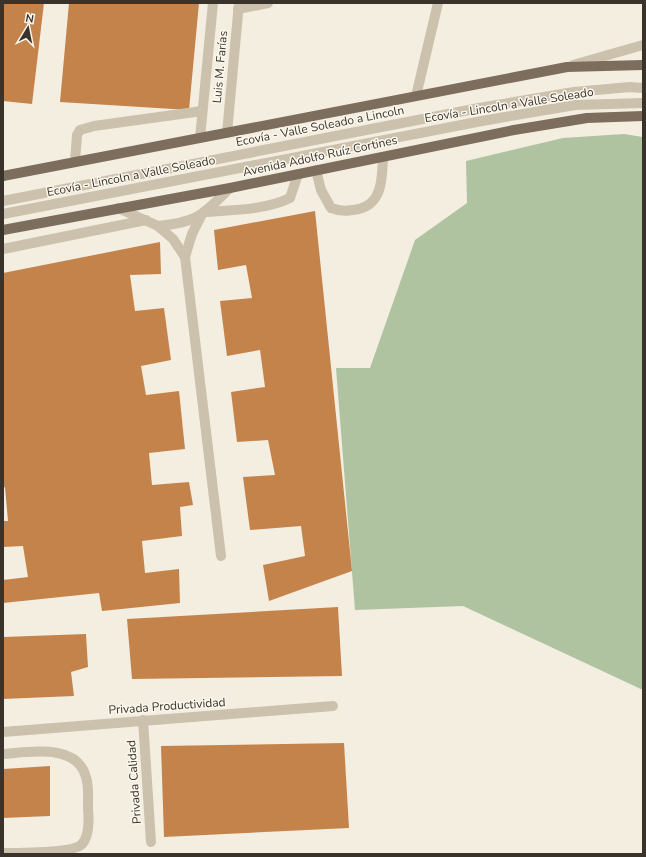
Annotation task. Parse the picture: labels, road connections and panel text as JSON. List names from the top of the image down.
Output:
{
  "streets": {
    "main road": ["Avenida Adolfo Ruíz Cortines"],
    "street": [
      "Luis M. Farías",
      "Ecovía - Lincoln a Valle Soleado",
      "Ecovía - Valle Soleado a Lincoln",
      "Privada Productividad",
      "Privada Calidad"
    ]
  },
  "crossings": [
    ["Privada Productividad", "Privada Calidad"]
  ],
  "north": "top"
}
